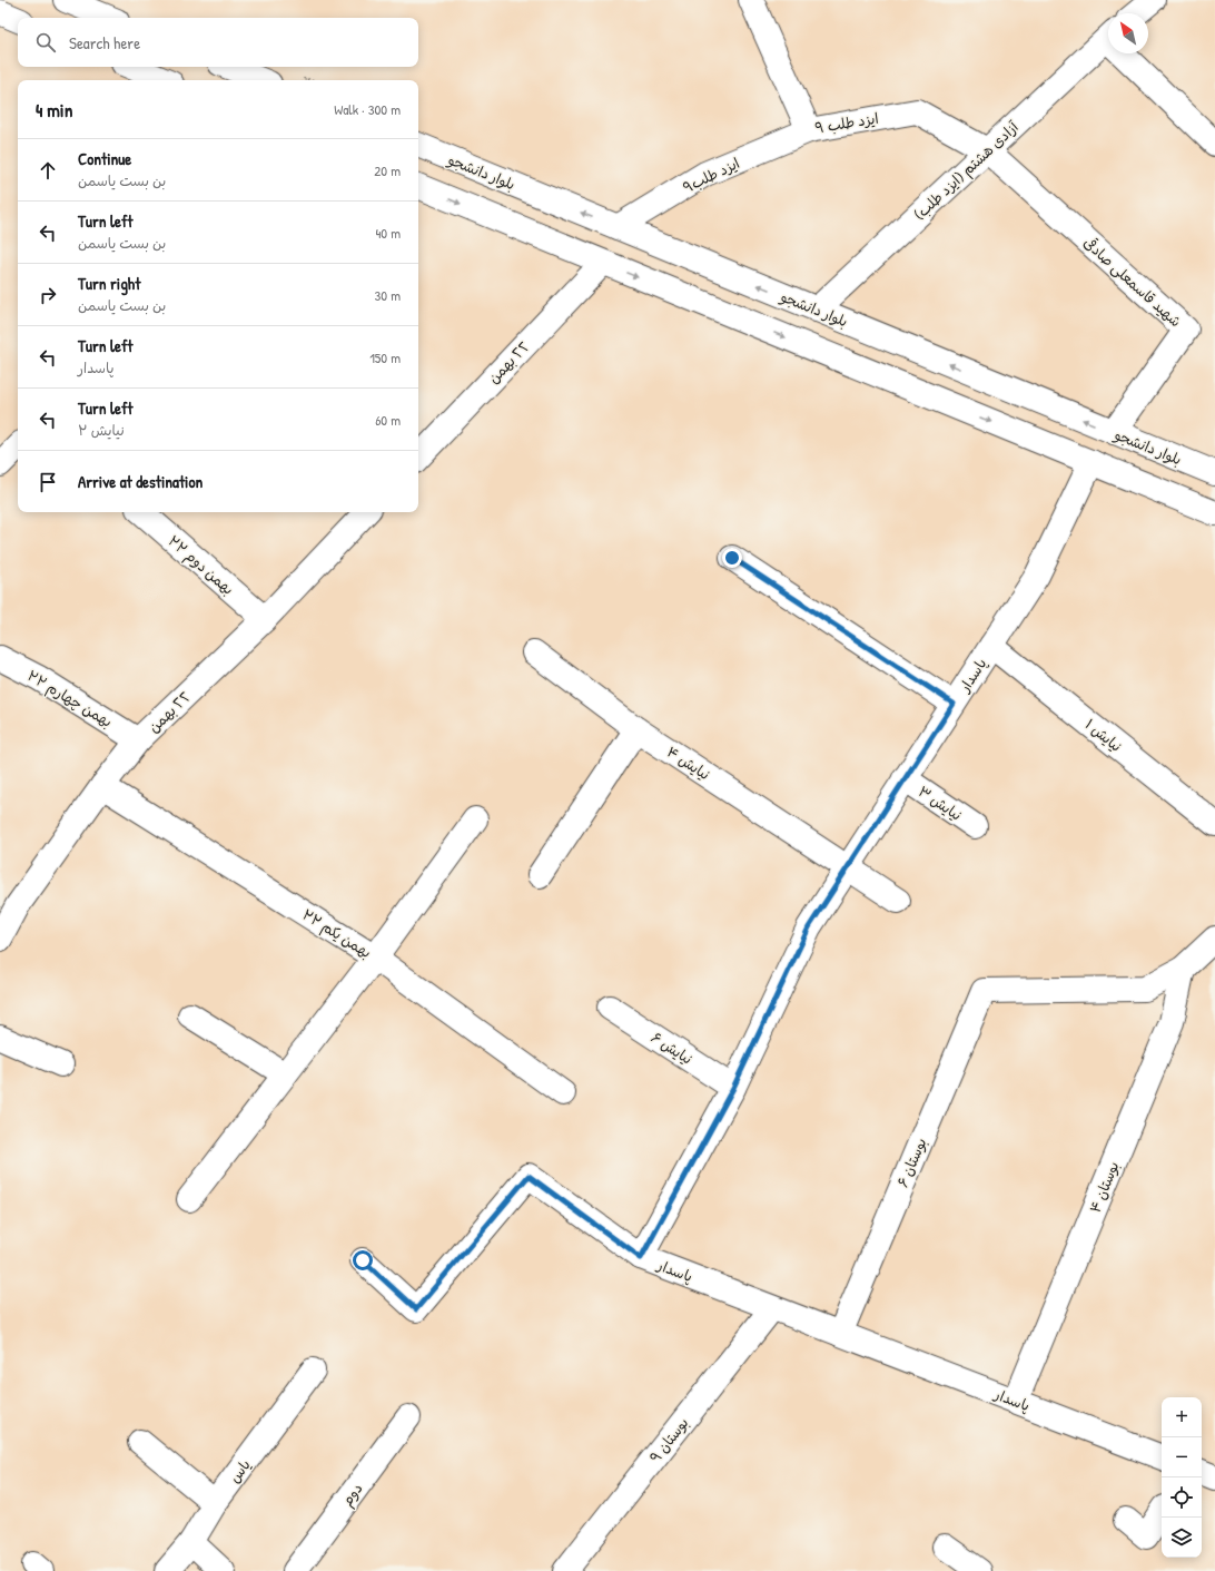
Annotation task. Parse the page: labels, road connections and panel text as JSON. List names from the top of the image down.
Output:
{
  "streets": {
    "street": [
      "ایزد طلب ۹",
      "آزادی هشتم (ایزد طلب)",
      "بلوار دانشجو",
      "ایزد طلب۹",
      "شهید قاسمعلی صادقی",
      "٢٢ بهمن",
      "۲۲ بهمن دوم",
      "پاسدار",
      "۲۲ بهمن چهارم",
      "نیایش ۱",
      "نیایش ۴",
      "نیایش ۳",
      "۲۲ بهمن یکم",
      "نیایش ۶",
      "بوستان ۶",
      "بوستان ۴",
      "بوستان ۹",
      "یاس",
      "دوم"
    ]
  },
  "crossings": [
    ["ایزد طلب ۹", "آزادی هشتم (ایزد طلب)"],
    ["ایزد طلب ۹", "ایزد طلب۹"],
    ["ایزد طلب ۹", "شهید قاسمعلی صادقی"],
    ["آزادی هشتم (ایزد طلب)", "بلوار دانشجو"],
    ["آزادی هشتم (ایزد طلب)", "شهید قاسمعلی صادقی"],
    ["بلوار دانشجو", "ایزد طلب۹"],
    ["بلوار دانشجو", "شهید قاسمعلی صادقی"],
    ["٢٢ بهمن", "۲۲ بهمن دوم"],
    ["٢٢ بهمن", "۲۲ بهمن چهارم"],
    ["٢٢ بهمن", "۲۲ بهمن یکم"],
    ["پاسدار", "نیایش ۱"],
    ["پاسدار", "نیایش ۴"],
    ["پاسدار", "نیایش ۳"],
    ["پاسدار", "نیایش ۶"],
    ["پاسدار", "بوستان ۶"],
    ["پاسدار", "بوستان ۴"],
    ["پاسدار", "بوستان ۹"],
    ["بوستان ۶", "بوستان ۴"]
  ],
  "north": "top left",
  "page": {
    "search": "Search here",
    "heading": ["4 min", "Walk · 300 m"],
    "list": [
      ["Continue", "بن بست یاسمن", "20 m"],
      ["Turn left", "بن بست یاسمن", "40 m"],
      ["Turn right", "بن بست یاسمن", "30 m"],
      ["Turn left", "پاسدار", "150 m"],
      ["Turn left", "نیایش ۲", "60 m"],
      "Arrive at destination"
    ],
    "map_buttons": ["+", "−"]
  }
}
